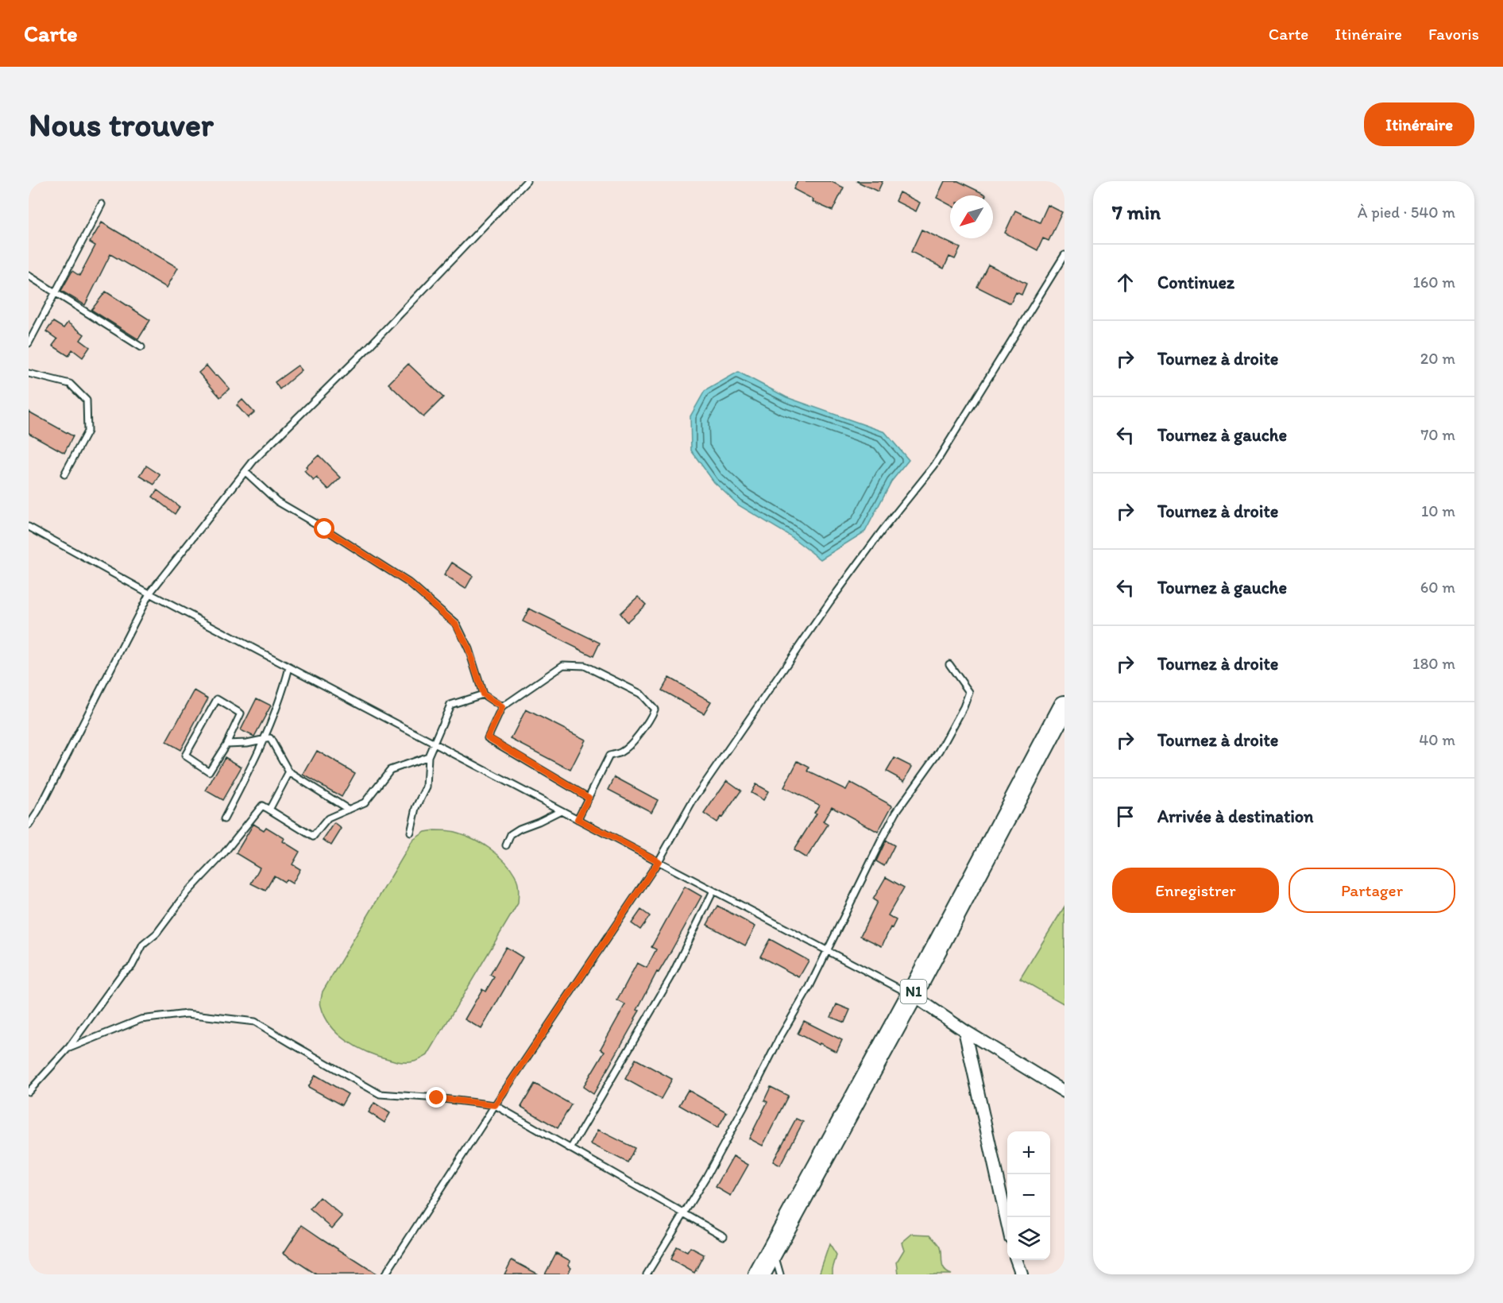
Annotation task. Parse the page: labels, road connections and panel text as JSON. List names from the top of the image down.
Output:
{
  "streets": {
    "highway": ["N1"]
  },
  "north": "bottom left",
  "page": {
    "header": "Carte",
    "nav": ["Carte", "Itinéraire", "Favoris"],
    "buttons": [
      "Itinéraire",
      ["Enregistrer", "Partager"]
    ],
    "title": "Nous trouver",
    "heading": ["7 min", "À pied · 540 m"],
    "list": [
      ["Continuez", "160 m"],
      ["Tournez à droite", "20 m"],
      ["Tournez à gauche", "70 m"],
      ["Tournez à droite", "10 m"],
      ["Tournez à gauche", "60 m"],
      ["Tournez à droite", "180 m"],
      ["Tournez à droite", "40 m"],
      "Arrivée à destination"
    ],
    "map_buttons": ["+", "−"]
  }
}
